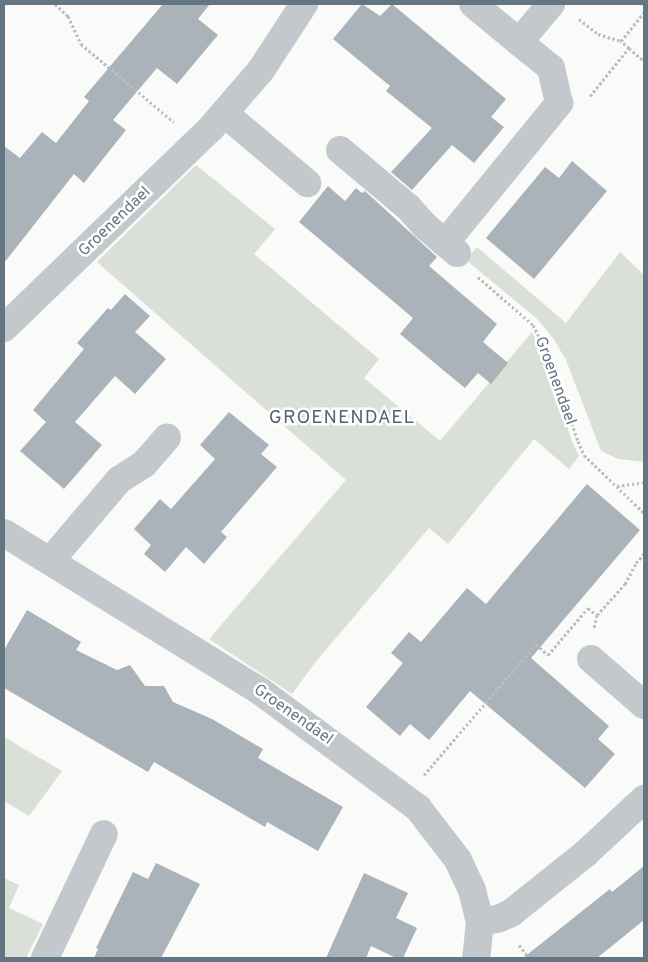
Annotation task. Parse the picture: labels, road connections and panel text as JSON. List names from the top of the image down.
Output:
{
  "streets": {
    "street": ["Groenendael"]
  },
  "districts": ["GROENENDAEL"]
}
